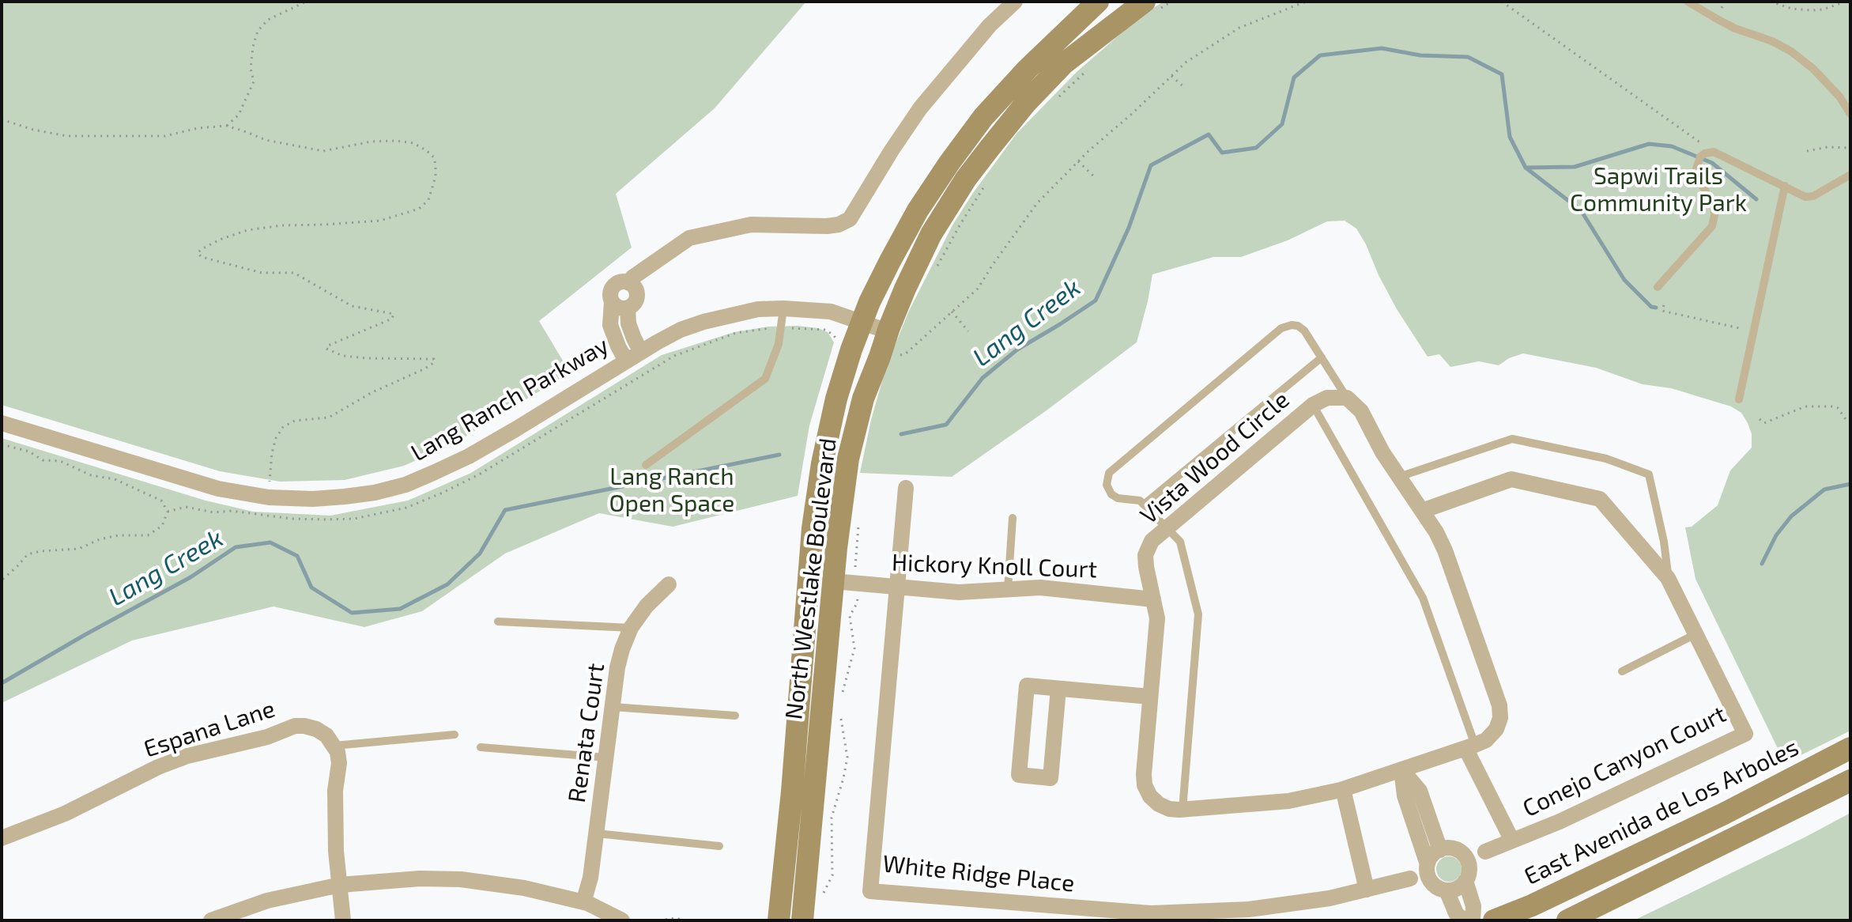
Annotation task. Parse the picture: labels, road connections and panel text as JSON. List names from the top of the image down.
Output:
{
  "streets": {
    "main road": ["North Westlake Boulevard", "East Avenida de Los Arboles"],
    "street": [
      "Lang Ranch Parkway",
      "Vista Wood Circle",
      "Hickory Knoll Court",
      "Espana Lane",
      "Renata Court",
      "Conejo Canyon Court",
      "White Ridge Place"
    ]
  },
  "crossings": [
    ["Lang Ranch Parkway", "North Westlake Boulevard"],
    ["Vista Wood Circle", "Hickory Knoll Court"],
    ["Vista Wood Circle", "Conejo Canyon Court"],
    ["Hickory Knoll Court", "North Westlake Boulevard"],
    ["Hickory Knoll Court", "White Ridge Place"]
  ],
  "water": ["Lang Creek"],
  "parks": ["Sapwi Trails Community Park", "Lang Ranch Open Space"]
}
